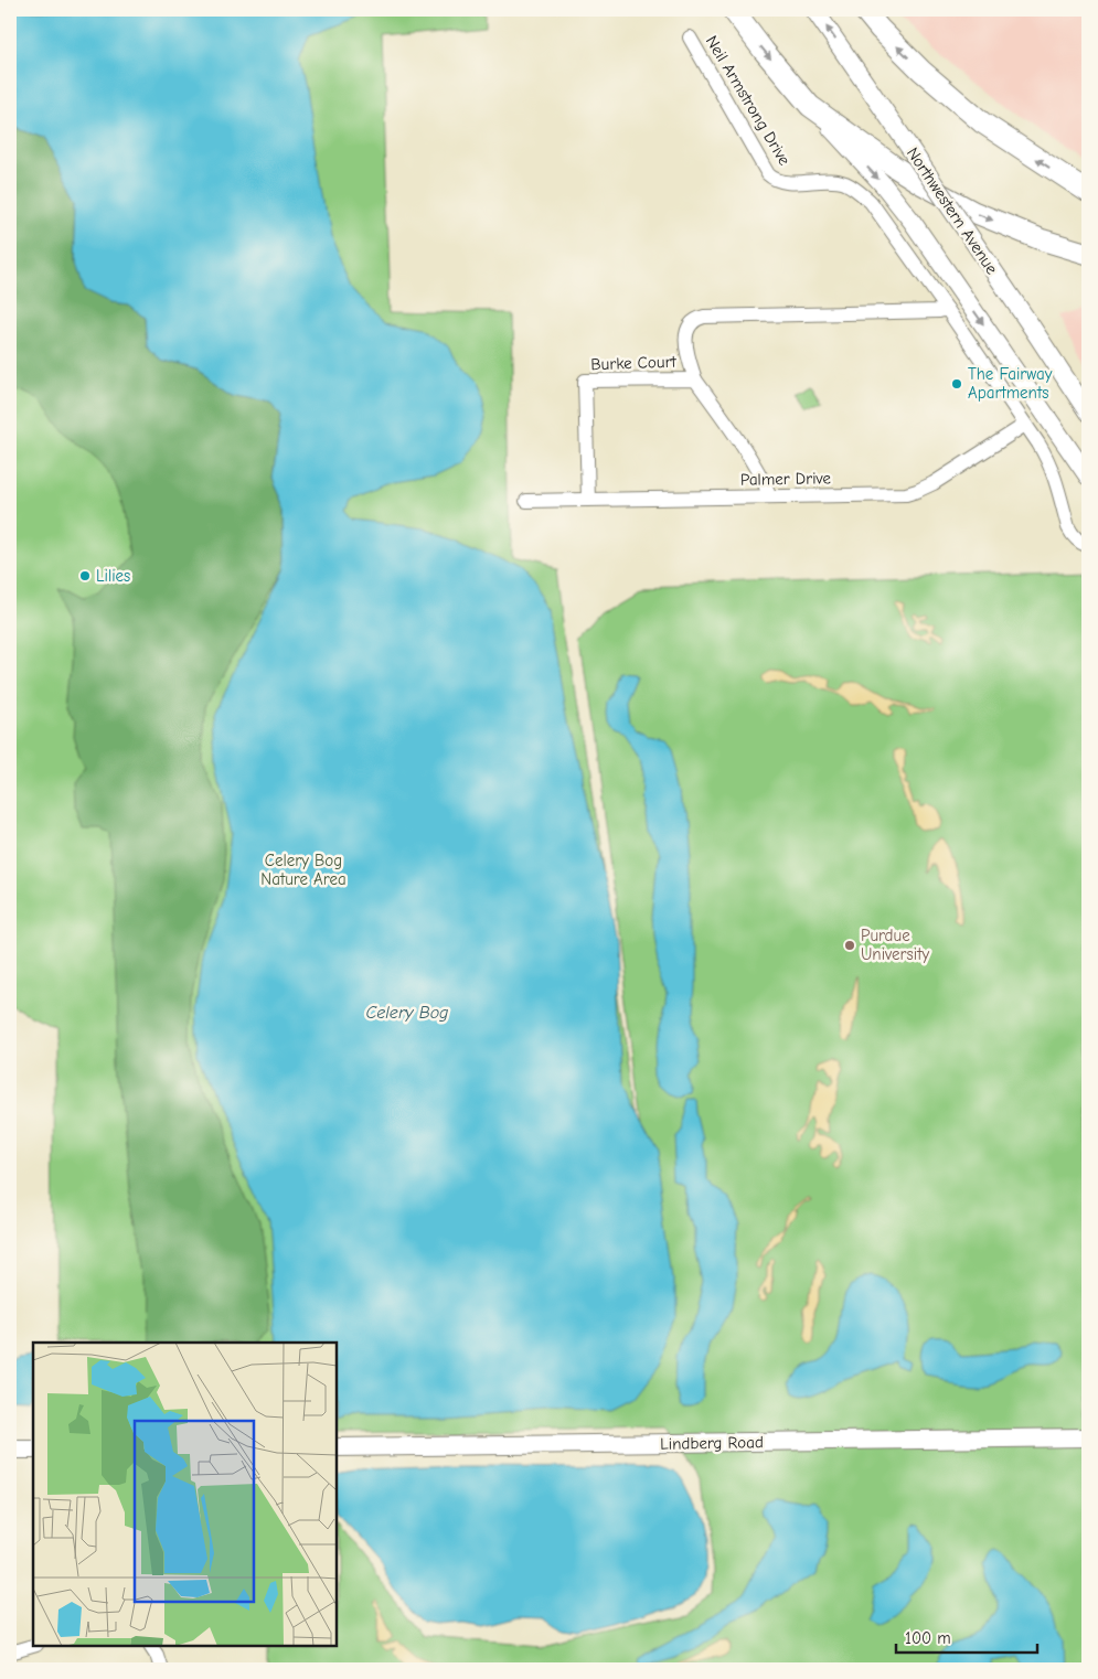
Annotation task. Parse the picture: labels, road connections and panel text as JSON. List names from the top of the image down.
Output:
{
  "streets": {
    "main road": ["Northwestern Avenue", "Lindberg Road"],
    "street": ["Neil Armstrong Drive", "Burke Court", "Palmer Drive"]
  },
  "crossings": [
    ["Neil Armstrong Drive", "Palmer Drive"],
    ["Burke Court", "Palmer Drive"]
  ],
  "water": ["Celery Bog"],
  "parks": ["Celery Bog Nature Area"],
  "places": ["The Fairway Apartments", "Lilies", "Purdue University"],
  "scale_bar": "100 m"
}
